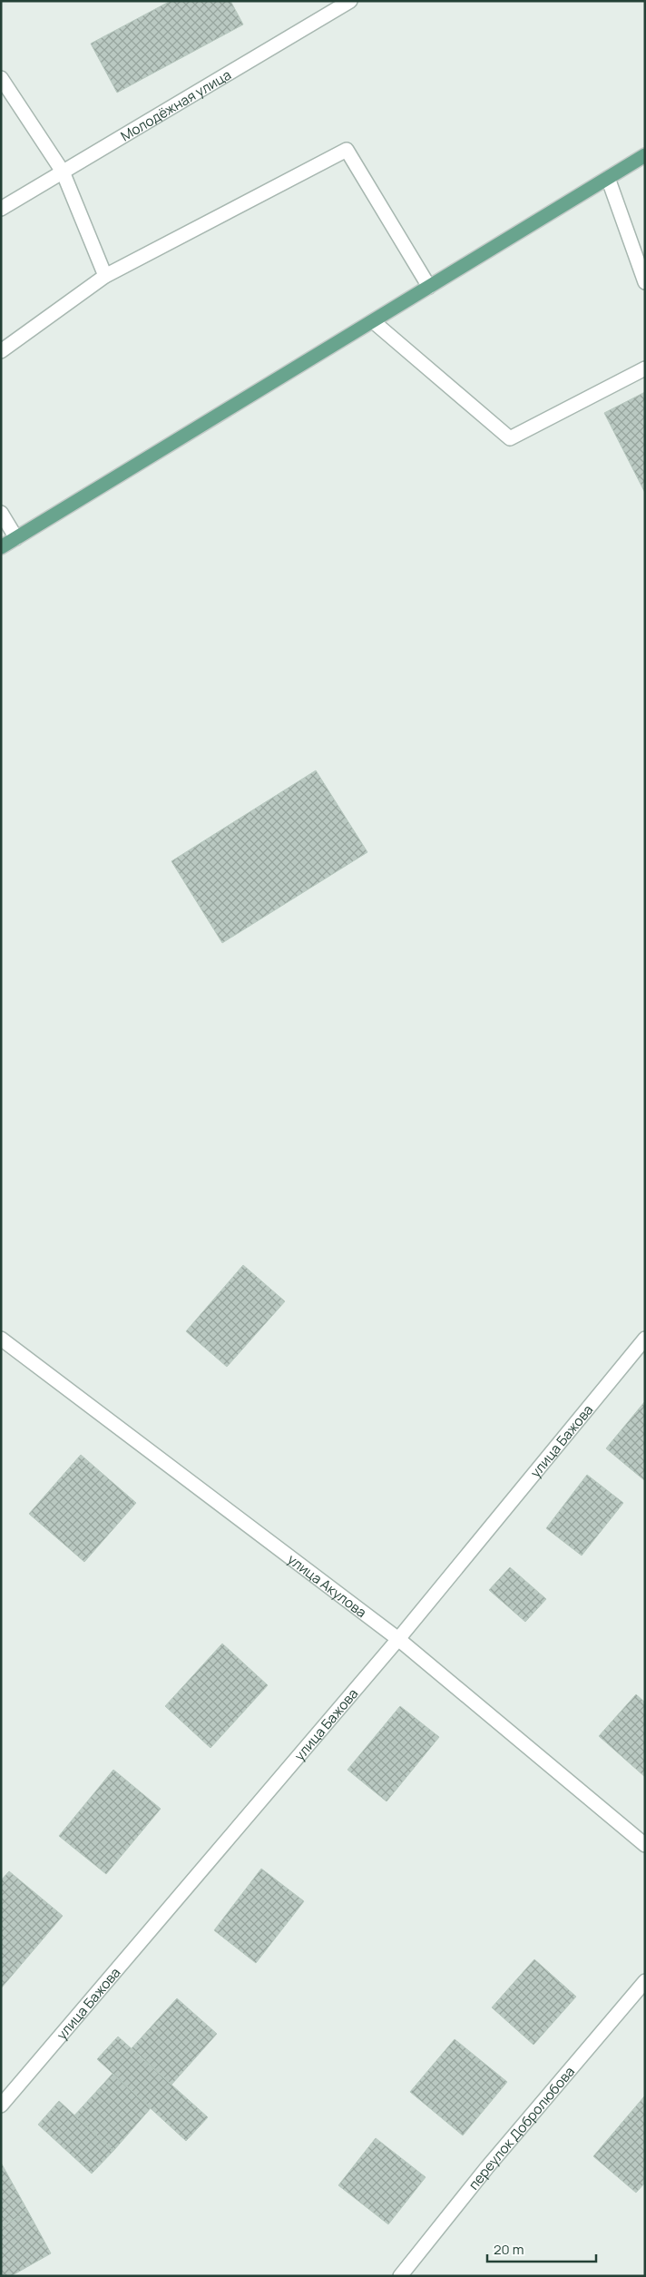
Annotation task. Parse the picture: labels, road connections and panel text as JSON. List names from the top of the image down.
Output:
{
  "streets": {
    "street": [
      "Молодёжная улица",
      "улица Бажова",
      "улица Акулова",
      "переулок Добролюбова"
    ]
  },
  "crossings": [
    ["улица Бажова", "улица Акулова"]
  ],
  "scale_bar": "20 m"
}
